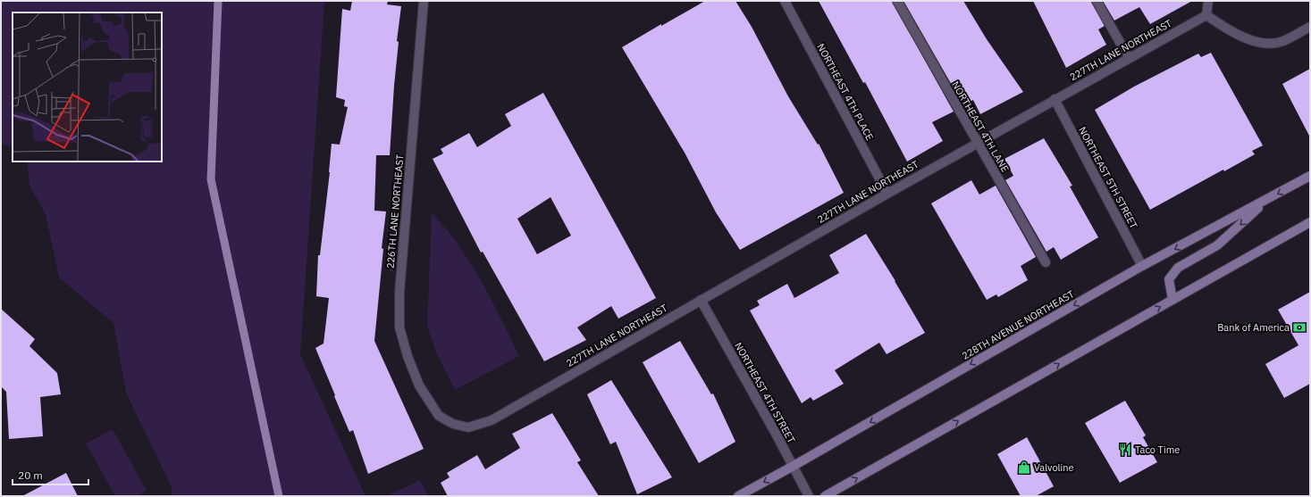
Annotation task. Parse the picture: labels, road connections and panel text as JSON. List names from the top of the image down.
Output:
{
  "streets": {
    "main road": ["228TH AVENUE NORTHEAST"],
    "street": [
      "227TH LANE NORTHEAST",
      "NORTHEAST 4TH PLACE",
      "NORTHEAST 4TH LANE",
      "NORTHEAST 5TH STREET",
      "226TH LANE NORTHEAST",
      "NORTHEAST 4TH STREET"
    ]
  },
  "crossings": [
    ["227TH LANE NORTHEAST", "NORTHEAST 4TH PLACE"],
    ["227TH LANE NORTHEAST", "NORTHEAST 4TH LANE"],
    ["227TH LANE NORTHEAST", "NORTHEAST 5TH STREET"],
    ["227TH LANE NORTHEAST", "226TH LANE NORTHEAST"],
    ["227TH LANE NORTHEAST", "NORTHEAST 4TH STREET"],
    ["NORTHEAST 5TH STREET", "228TH AVENUE NORTHEAST"],
    ["228TH AVENUE NORTHEAST", "NORTHEAST 4TH STREET"]
  ],
  "places": {
    "bank": ["Bank of America"],
    "restaurant": ["Taco Time"],
    "shop": ["Valvoline"]
  },
  "scale_bar": "20 m"
}
